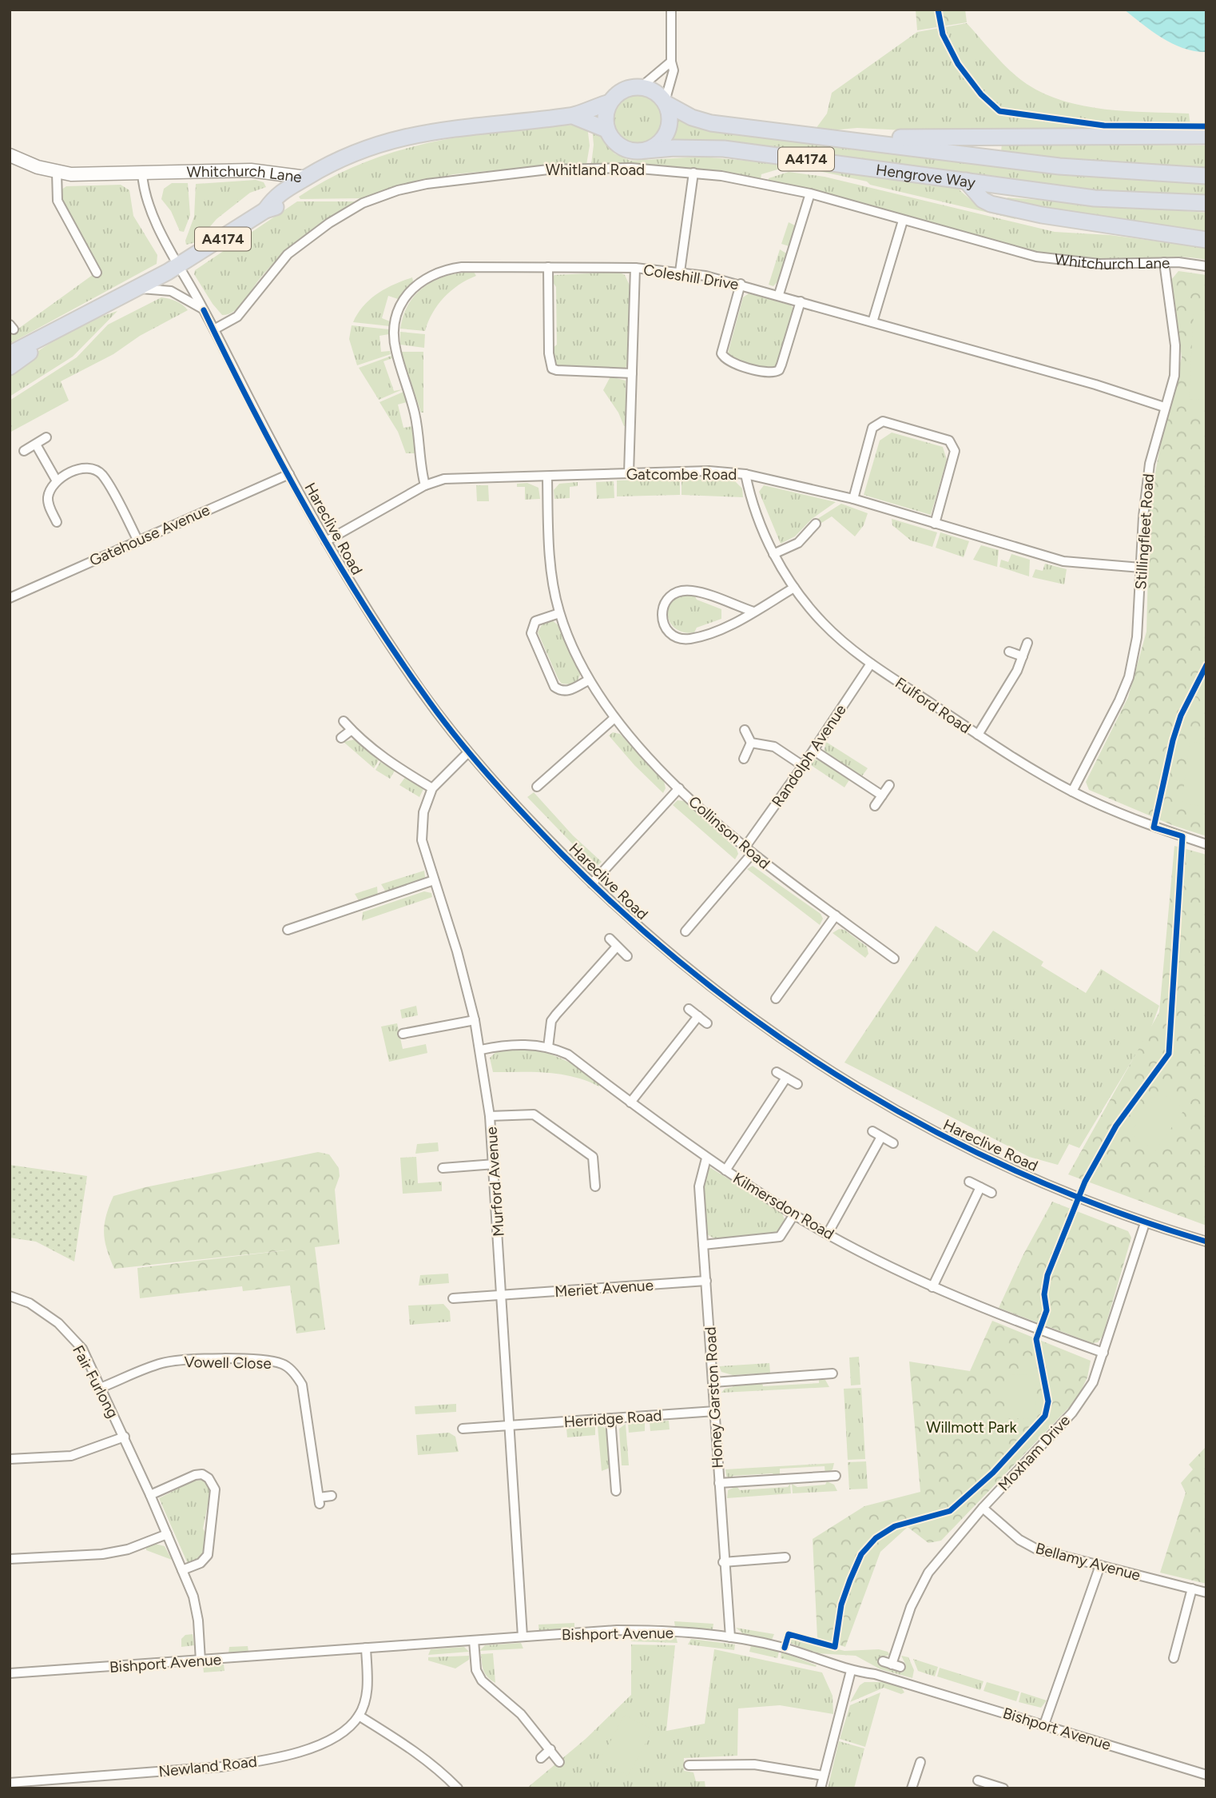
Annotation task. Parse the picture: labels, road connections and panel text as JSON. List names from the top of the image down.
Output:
{
  "streets": {
    "highway": ["A4174", "Whitchurch Lane", "Hengrove Way"],
    "street": [
      "Whitland Road",
      "Coleshill Drive",
      "Gatcombe Road",
      "Hareclive Road",
      "Stillingfleet Road",
      "Gatehouse Avenue",
      "Fulford Road",
      "Randolph Avenue",
      "Collinson Road",
      "Murford Avenue",
      "Kilmersdon Road",
      "Meriet Avenue",
      "Vowell Close",
      "Fair Furlong",
      "Honey Garston Road",
      "Herridge Road",
      "Moxham Drive",
      "Bellamy Avenue",
      "Bishport Avenue",
      "Newland Road"
    ]
  },
  "crossings": [
    ["A4174", "Whitchurch Lane"],
    ["A4174", "Hareclive Road"],
    ["Whitland Road", "Whitchurch Lane"],
    ["Whitland Road", "Hareclive Road"],
    ["Whitchurch Lane", "Hengrove Way"],
    ["Whitchurch Lane", "Hareclive Road"],
    ["Whitchurch Lane", "Stillingfleet Road"],
    ["Coleshill Drive", "Gatcombe Road"],
    ["Coleshill Drive", "Stillingfleet Road"],
    ["Gatcombe Road", "Hareclive Road"],
    ["Gatcombe Road", "Stillingfleet Road"],
    ["Gatcombe Road", "Fulford Road"],
    ["Gatcombe Road", "Collinson Road"],
    ["Hareclive Road", "Gatehouse Avenue"],
    ["Hareclive Road", "Murford Avenue"],
    ["Hareclive Road", "Moxham Drive"],
    ["Stillingfleet Road", "Fulford Road"],
    ["Fulford Road", "Randolph Avenue"],
    ["Randolph Avenue", "Collinson Road"],
    ["Murford Avenue", "Kilmersdon Road"],
    ["Murford Avenue", "Meriet Avenue"],
    ["Murford Avenue", "Herridge Road"],
    ["Murford Avenue", "Bishport Avenue"],
    ["Kilmersdon Road", "Honey Garston Road"],
    ["Kilmersdon Road", "Moxham Drive"],
    ["Meriet Avenue", "Honey Garston Road"],
    ["Vowell Close", "Fair Furlong"],
    ["Fair Furlong", "Bishport Avenue"],
    ["Honey Garston Road", "Herridge Road"],
    ["Honey Garston Road", "Bishport Avenue"],
    ["Moxham Drive", "Bellamy Avenue"]
  ],
  "parks": ["Willmott Park"]
}
